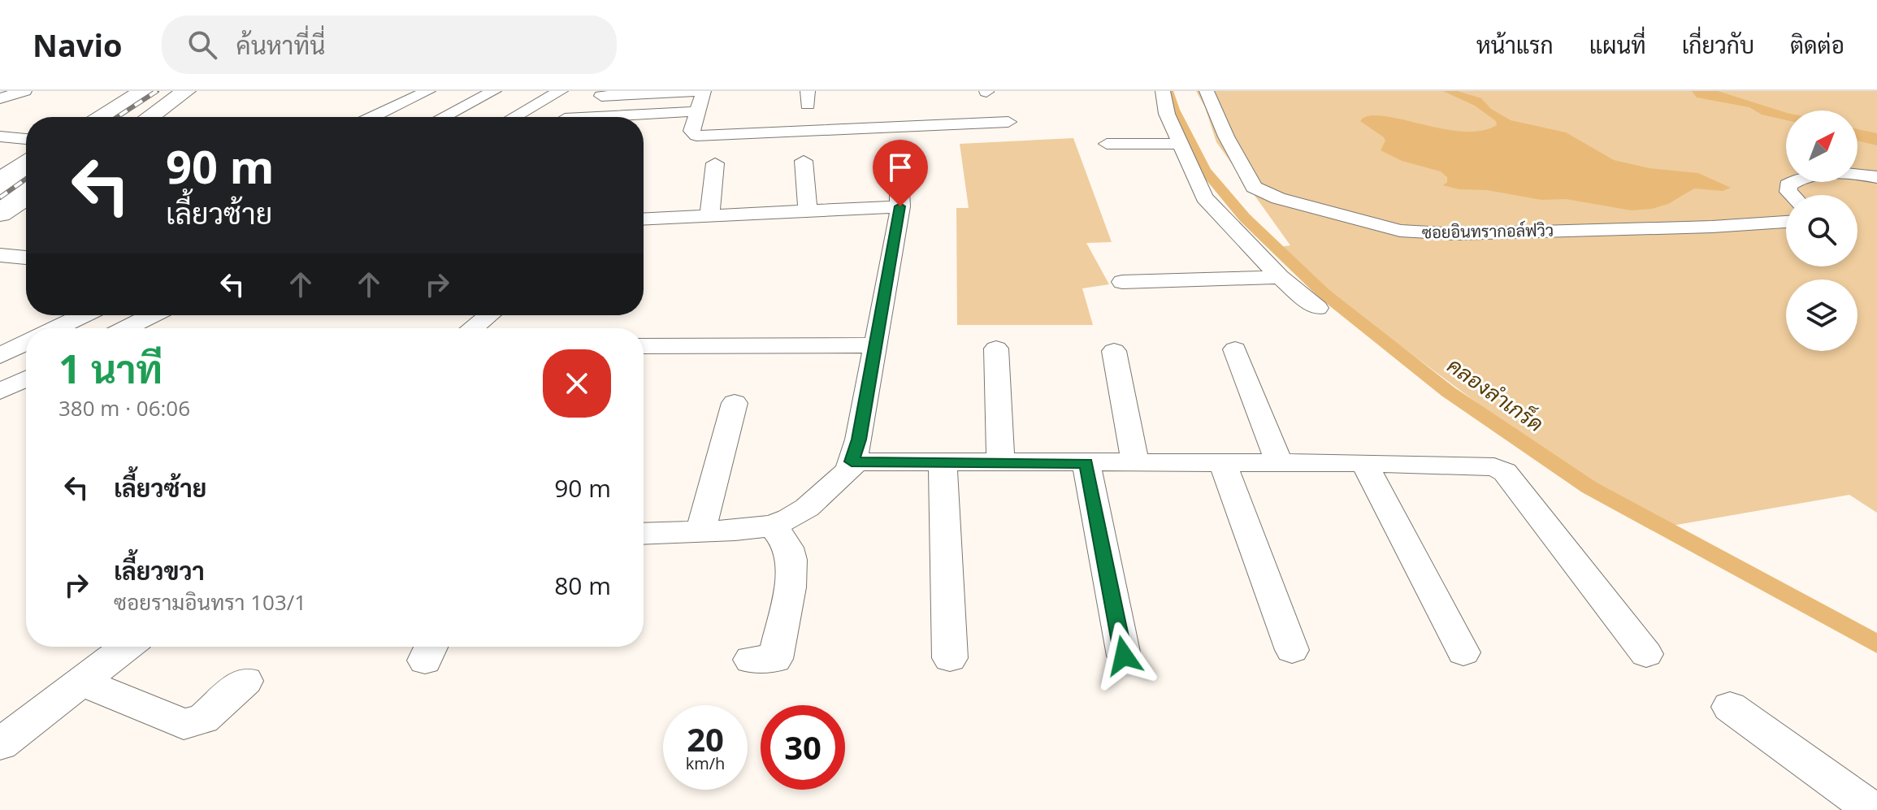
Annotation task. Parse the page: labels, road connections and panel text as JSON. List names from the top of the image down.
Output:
{
  "streets": {
    "street": ["ซอยอินทรากอล์ฟวิว"]
  },
  "water": ["คลองลำเกร็ด"],
  "north": "top right",
  "page": {
    "header": "Navio",
    "search": "ค้นหาที่นี่",
    "nav": [
      "หน้าแรก",
      "แผนที่",
      "เกี่ยวกับ",
      "ติดต่อ"
    ],
    "turn": ["90 m", "เลี้ยวซ้าย"],
    "heading": ["1 นาที", "380 m · 06:06"],
    "list": [
      {
        "name": "เลี้ยวซ้าย",
        "value": "90 m"
      },
      {
        "name": "เลี้ยวขวา",
        "note": "ซอยรามอินทรา 103/1",
        "value": "80 m"
      }
    ],
    "speed": "20 km/h",
    "limit": "30"
  }
}
